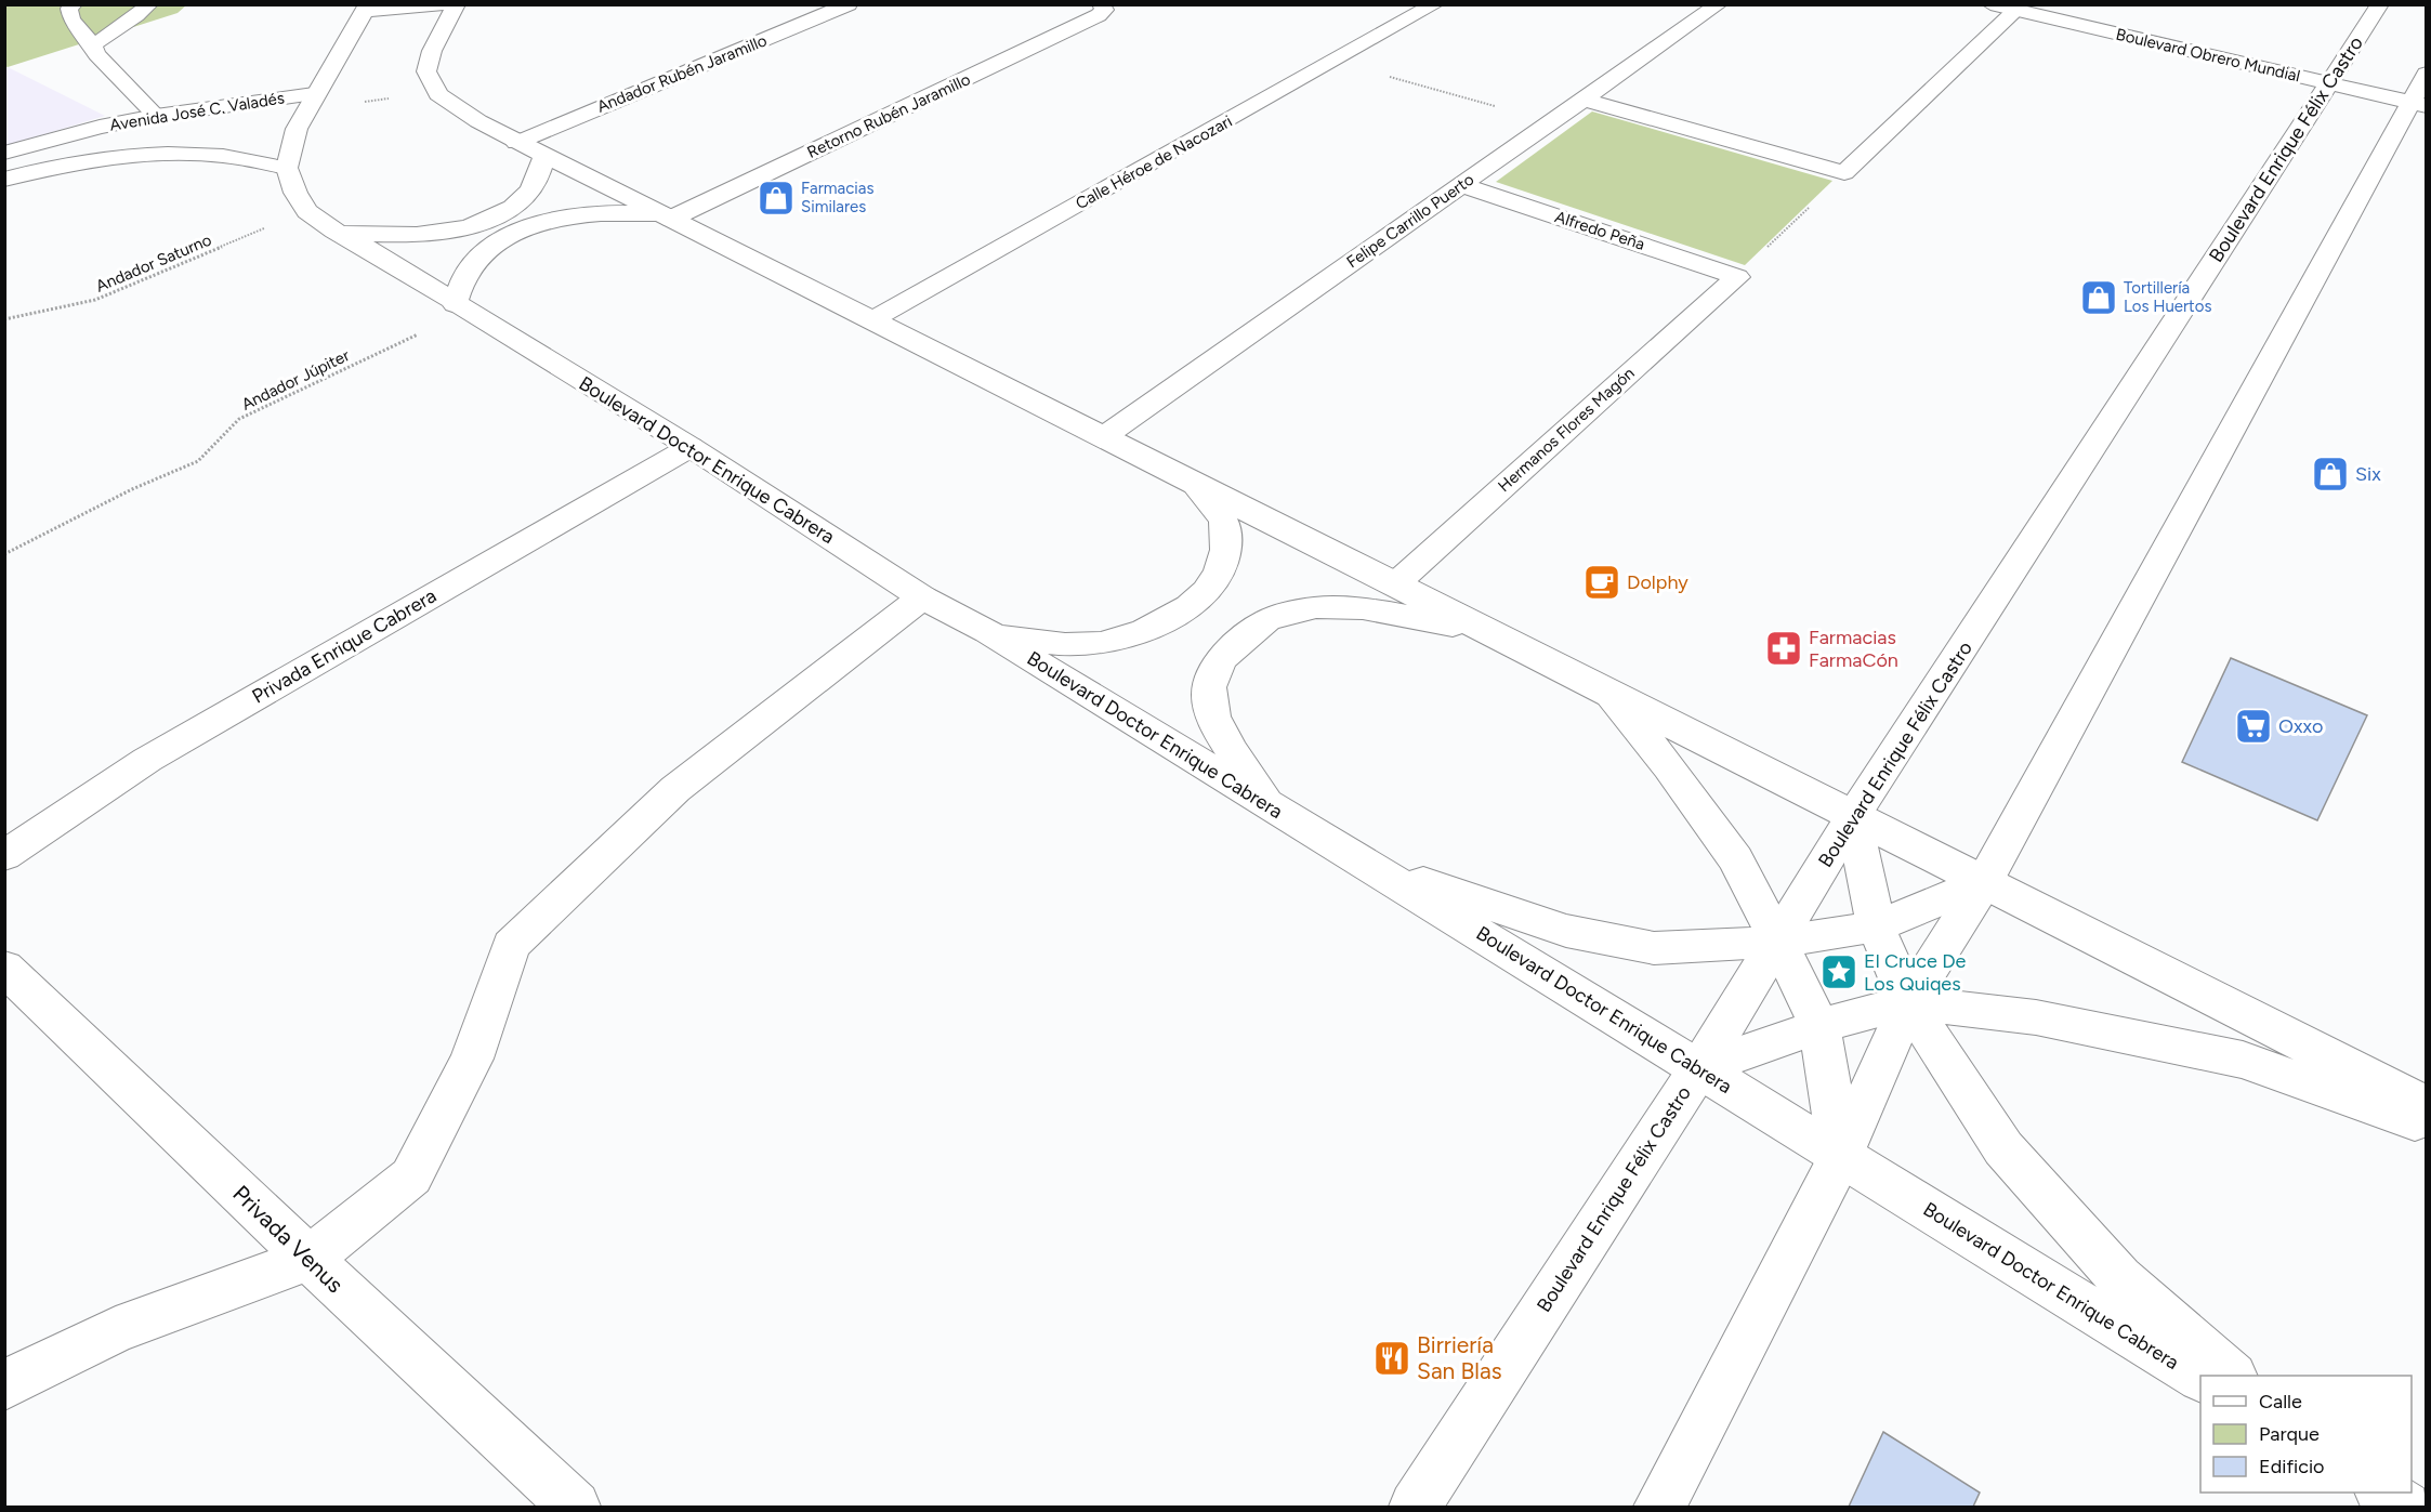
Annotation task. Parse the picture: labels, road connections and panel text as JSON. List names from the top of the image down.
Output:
{
  "streets": {
    "main road": [
      "Boulevard Obrero Mundial",
      "Andador Rubén Jaramillo",
      "Avenida José C. Valadés",
      "Retorno Rubén Jaramillo",
      "Boulevard Enrique Félix Castro",
      "Calle Héroe de Nacozari",
      "Felipe Carrillo Puerto",
      "Alfredo Peña",
      "Hermanos Flores Magón",
      "Boulevard Doctor Enrique Cabrera",
      "Privada Enrique Cabrera",
      "Privada Venus"
    ],
    "path": ["Andador Saturno", "Andador Júpiter"]
  },
  "crossings": [
    ["Boulevard Obrero Mundial", "Boulevard Enrique Félix Castro"],
    ["Avenida José C. Valadés", "Boulevard Doctor Enrique Cabrera"],
    ["Boulevard Enrique Félix Castro", "Boulevard Doctor Enrique Cabrera"],
    ["Felipe Carrillo Puerto", "Alfredo Peña"],
    ["Alfredo Peña", "Hermanos Flores Magón"],
    ["Andador Saturno", "Boulevard Doctor Enrique Cabrera"],
    ["Andador Júpiter", "Boulevard Doctor Enrique Cabrera"],
    ["Boulevard Doctor Enrique Cabrera", "Privada Enrique Cabrera"]
  ],
  "places": {
    "shop": ["Farmacias Similares", "Tortillería Los Huertos", "Six"],
    "cafe": ["Dolphy"],
    "pharmacy": ["Farmacias FarmaCón"],
    "supermarket": ["Oxxo"],
    "place": ["El Cruce De Los Quiqes"],
    "restaurant": ["Birriería San Blas"]
  },
  "legend": ["Calle", "Parque", "Edificio"]
}
